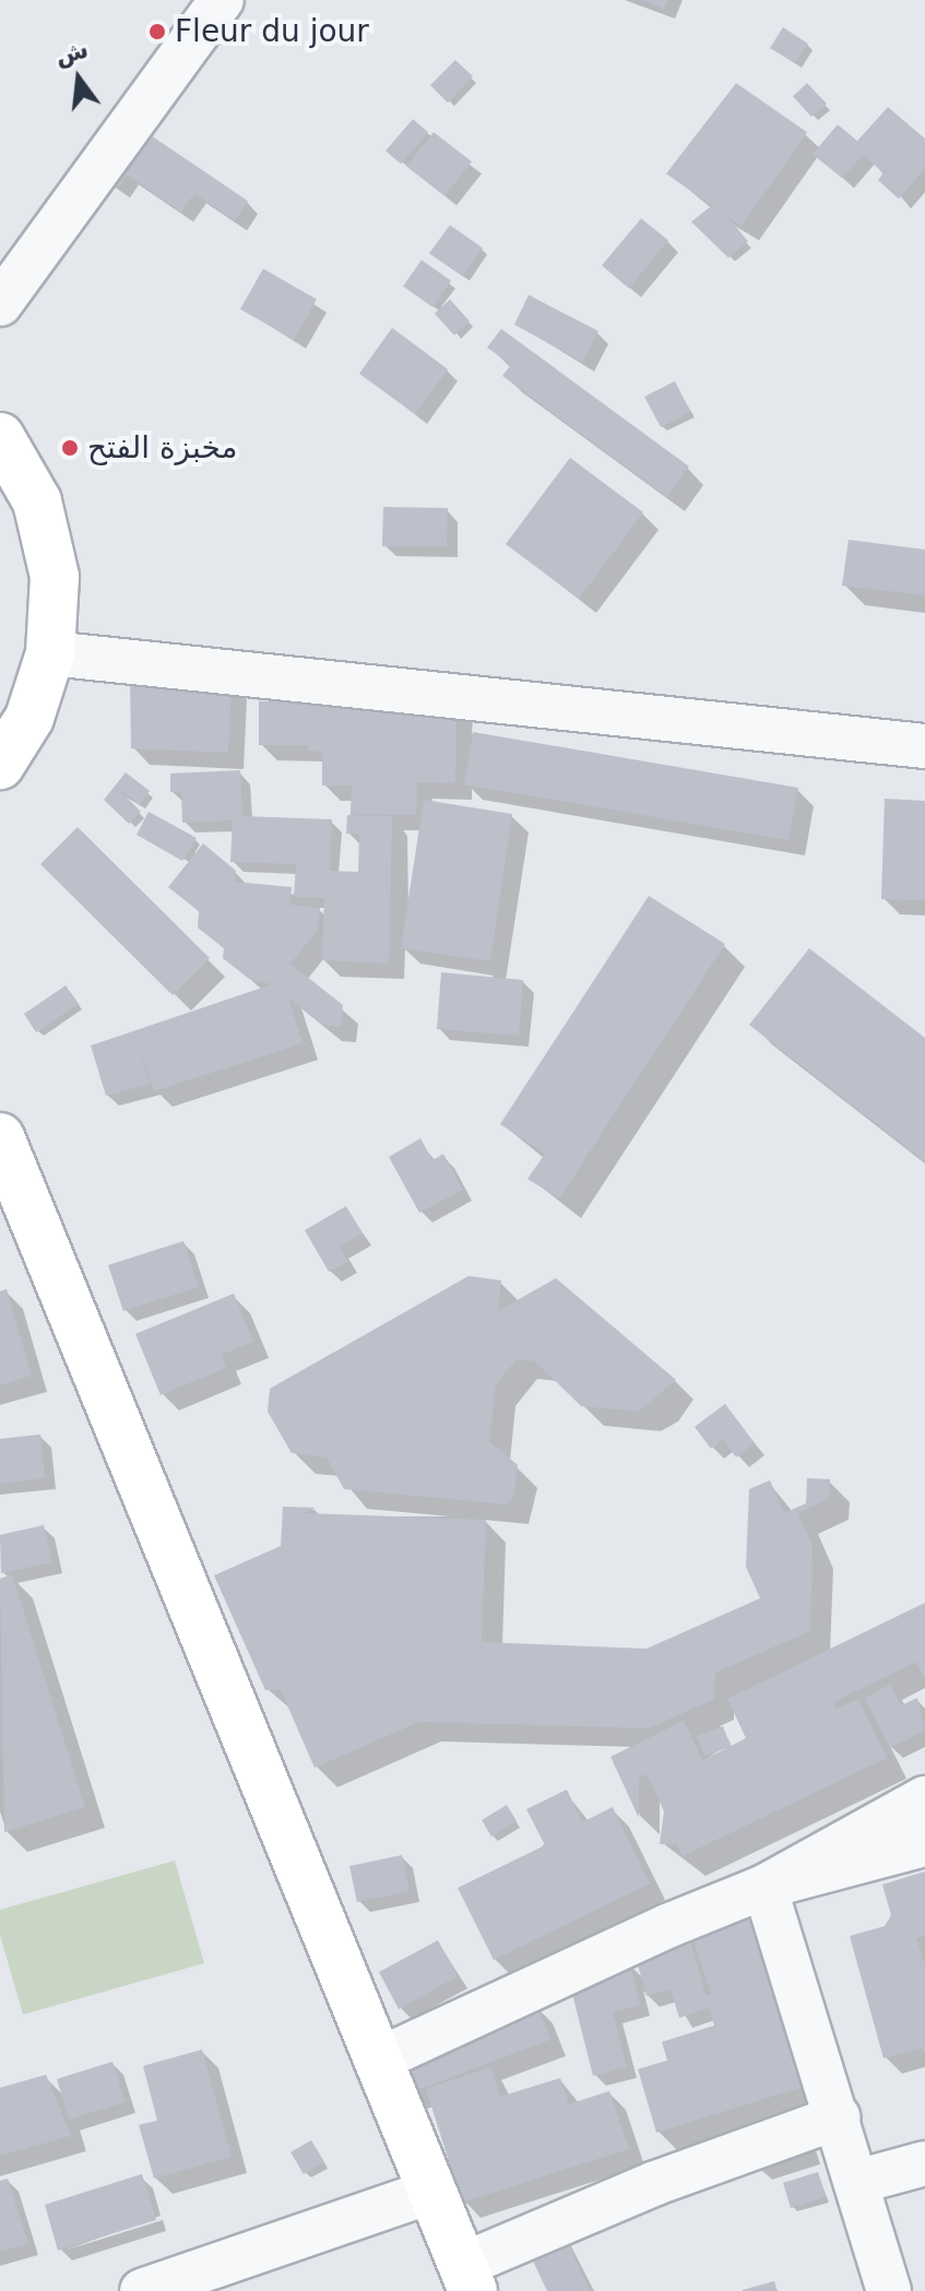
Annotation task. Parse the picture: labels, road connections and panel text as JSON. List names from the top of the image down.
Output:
{
  "places": ["Fleur du jour", "مخبزة الفتح"],
  "north": "top"
}
